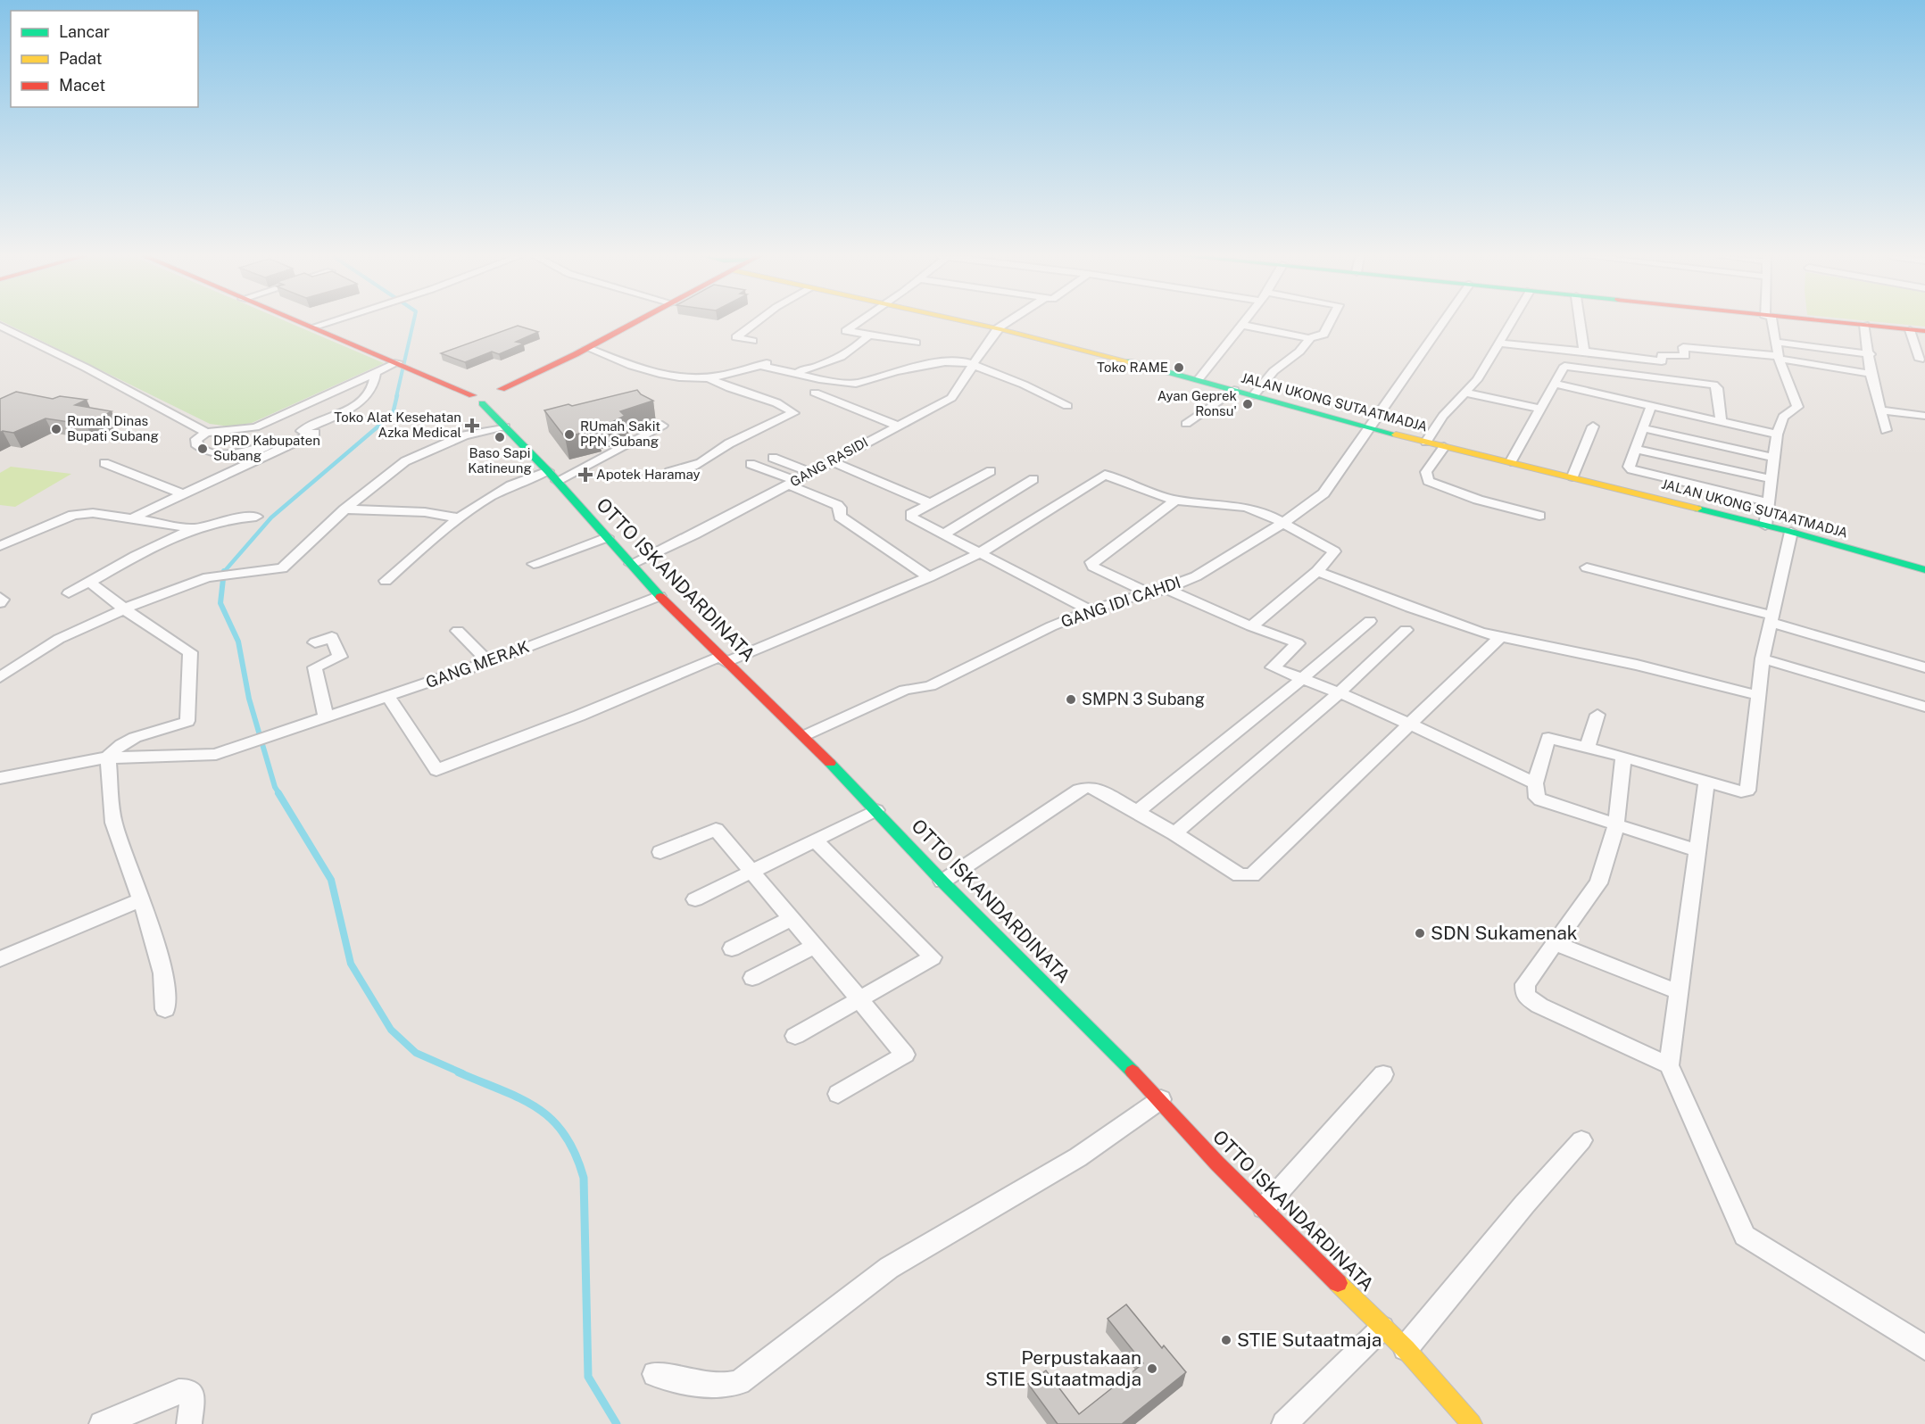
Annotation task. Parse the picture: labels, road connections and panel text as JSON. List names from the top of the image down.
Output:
{
  "streets": {
    "main road": ["JALAN UKONG SUTAATMADJA", "OTTO ISKANDARDINATA"],
    "street": ["GANG RASIDI", "GANG IDI CAHDI", "GANG MERAK"]
  },
  "crossings": [
    ["JALAN UKONG SUTAATMADJA", "GANG RASIDI"],
    ["JALAN UKONG SUTAATMADJA", "GANG IDI CAHDI"],
    ["GANG RASIDI", "OTTO ISKANDARDINATA"],
    ["OTTO ISKANDARDINATA", "GANG IDI CAHDI"],
    ["OTTO ISKANDARDINATA", "GANG MERAK"]
  ],
  "places": {
    "other": [
      "Toko RAME",
      "Ayan Geprek Ronsu'",
      "Rumah Dinas Bupati Subang",
      "RUmah Sakit PPN Subang",
      "Baso Sapi Katineung",
      "DPRD Kabupaten Subang",
      "SMPN 3 Subang",
      "SDN Sukamenak",
      "STIE Sutaatmaja",
      "Perpustakaan STIE Sutaatmadja"
    ],
    "health": ["Toko Alat Kesehatan Azka Medical", "Apotek Haramay"]
  },
  "legend": ["Lancar", "Padat", "Macet"]
}
